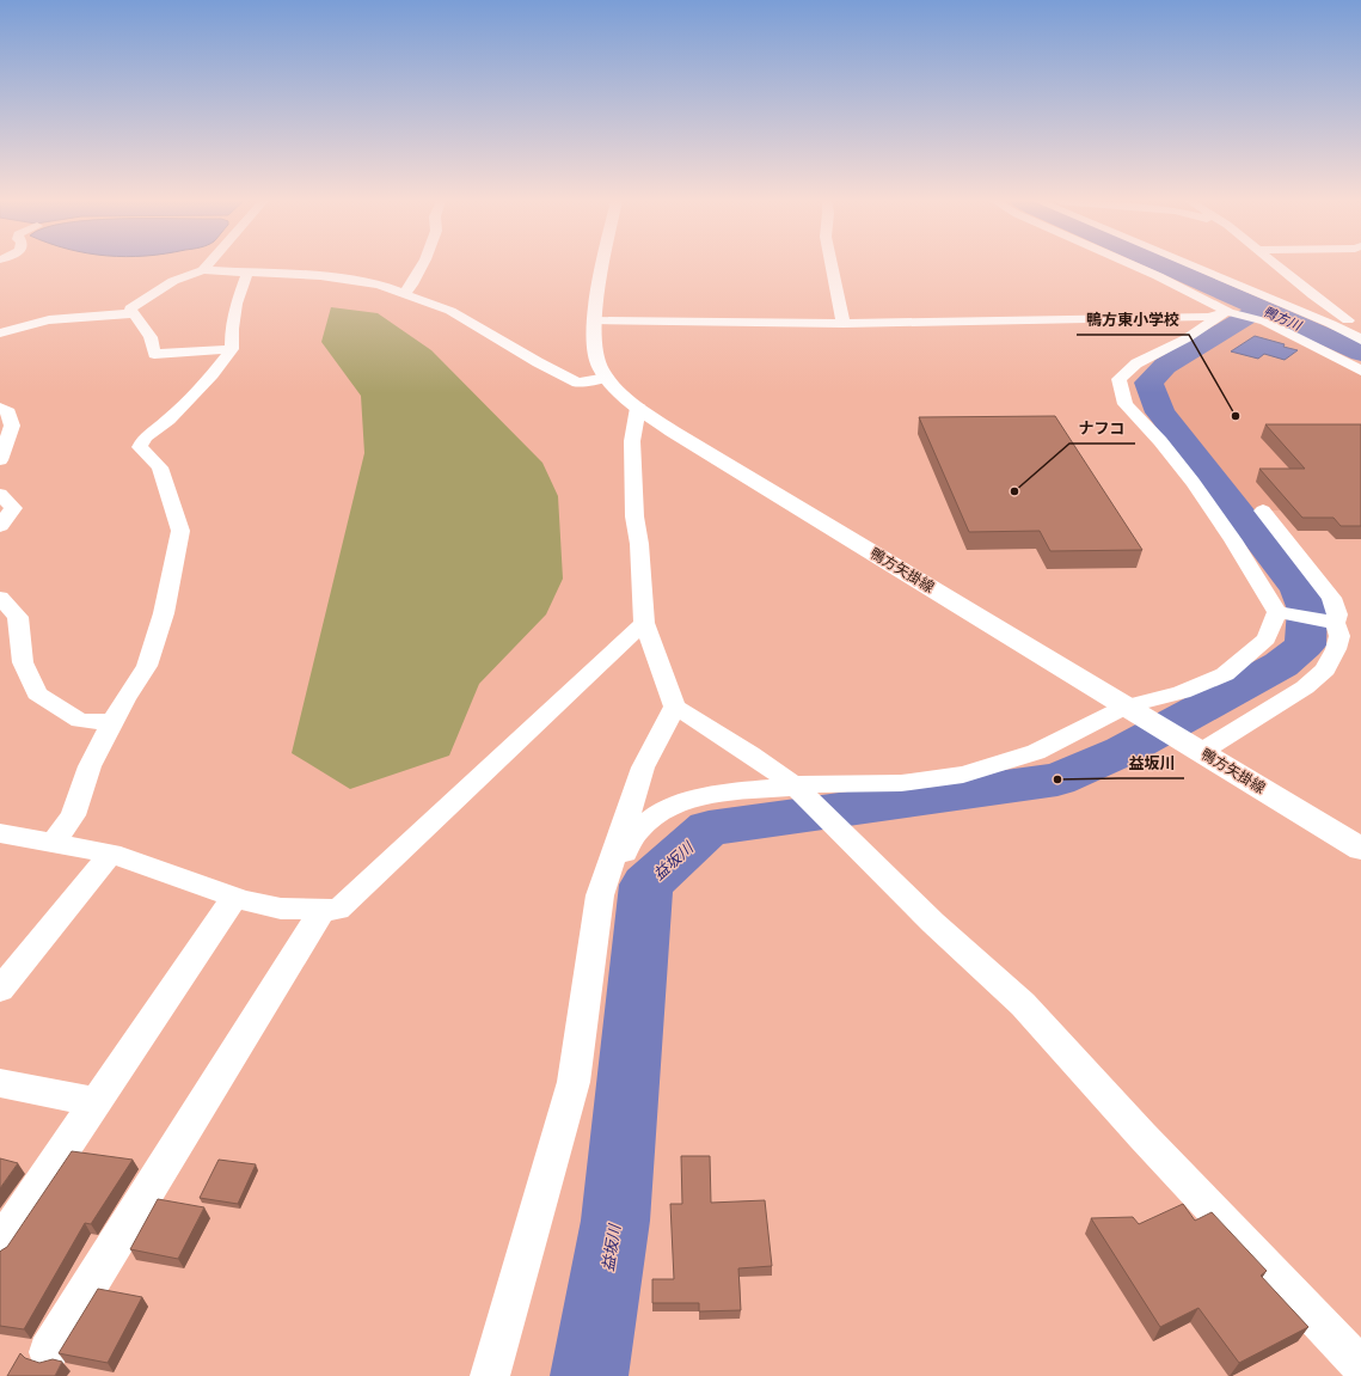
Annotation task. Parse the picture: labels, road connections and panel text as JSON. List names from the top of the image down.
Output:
{
  "streets": {
    "main road": ["鴨方矢掛線"]
  },
  "water": ["鴨方川", "益坂川"],
  "places": ["鴨方東小学校", "ナフコ", "益坂川"]
}
